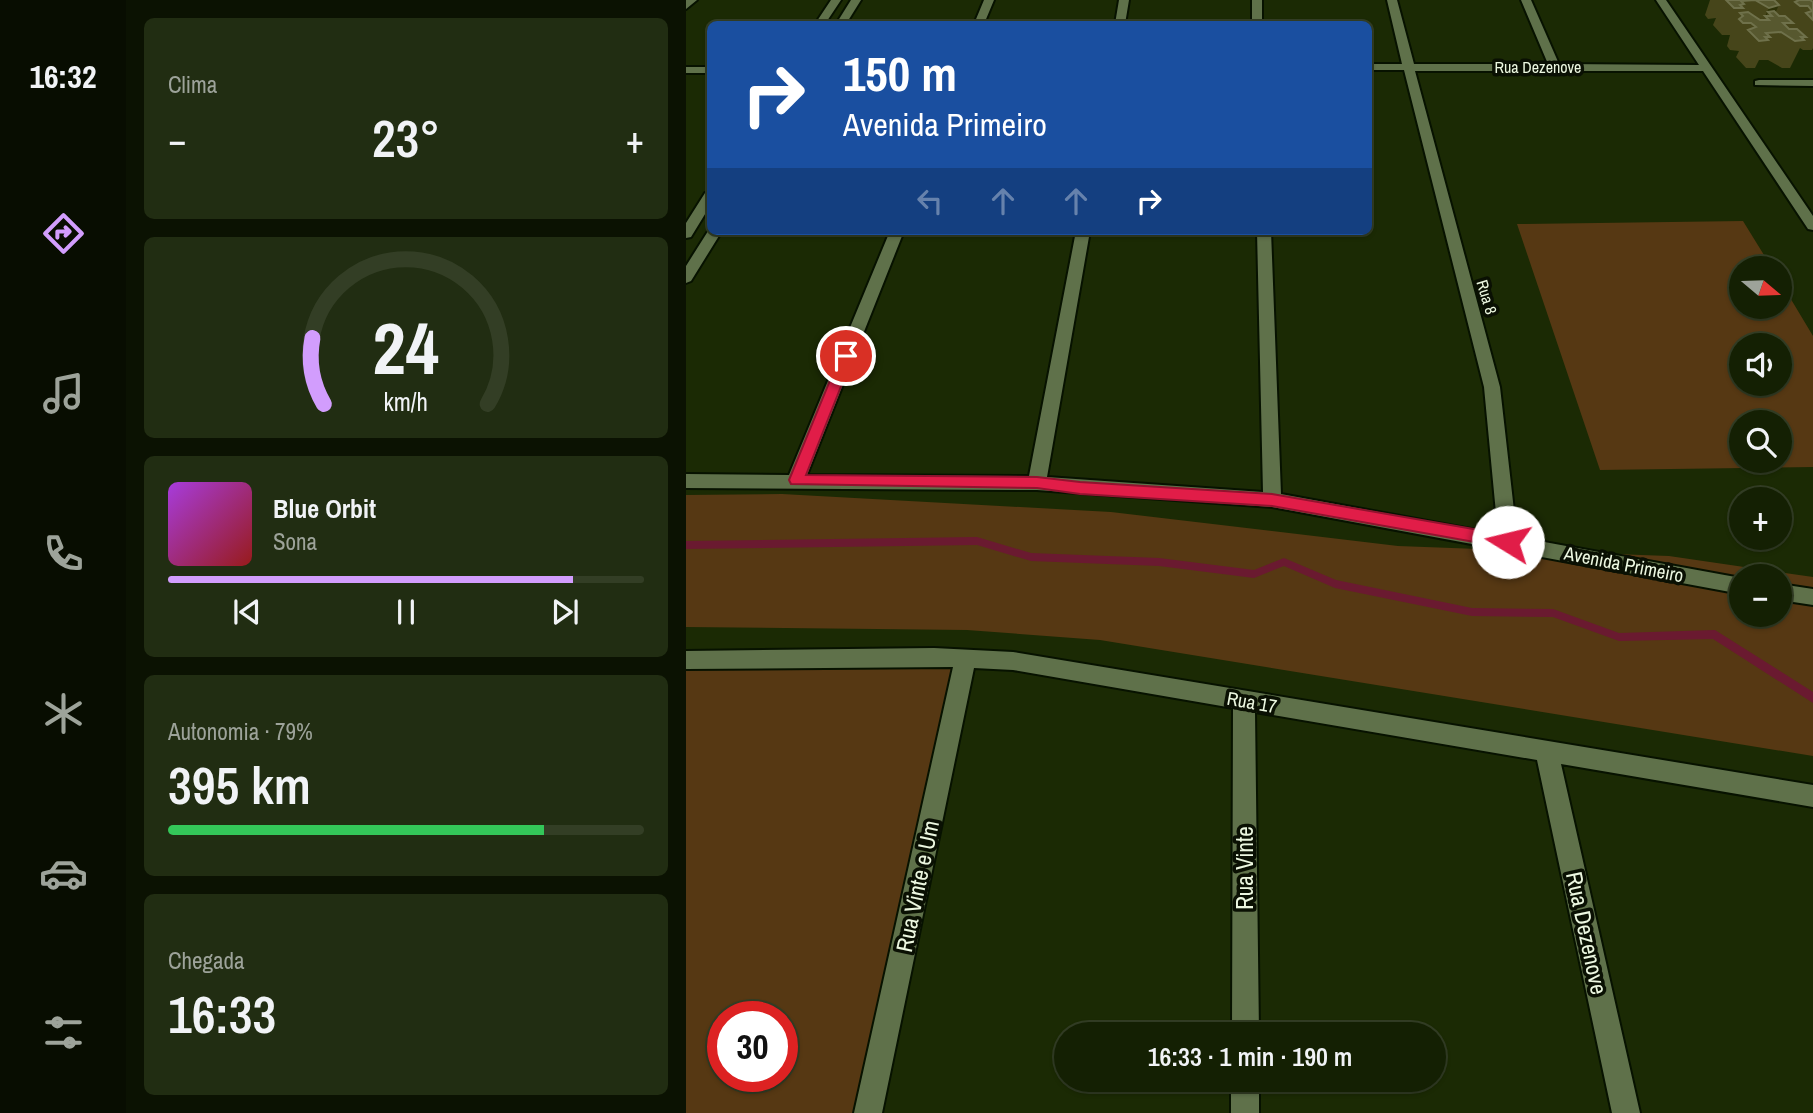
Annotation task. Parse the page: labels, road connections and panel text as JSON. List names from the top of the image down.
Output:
{
  "streets": {
    "street": [
      "Rua Dezenove",
      "Rua 8",
      "Avenida Primeiro",
      "Rua 17",
      "Rua Vinte",
      "Rua Vinte e Um"
    ]
  },
  "crossings": [
    ["Rua Dezenove", "Rua 8"],
    ["Rua Dezenove", "Rua 17"],
    ["Rua 8", "Avenida Primeiro"],
    ["Rua 17", "Rua Vinte"],
    ["Rua 17", "Rua Vinte e Um"]
  ],
  "north": "right",
  "page": {
    "tabs": "16:32",
    "tile": [
      "Clima",
      ["Autonomia · 79%", "395 km"],
      ["Chegada", "16:33"]
    ],
    "turn": ["150 m", "Avenida Primeiro"],
    "heat": ["−", "23°", "+"],
    "map_buttons": ["+", "−"],
    "song": ["Blue Orbit", "Sona"],
    "limit": "30",
    "trip": "16:33 · 1 min · 190 m",
    "gauge": ["24", "km/h"]
  }
}
